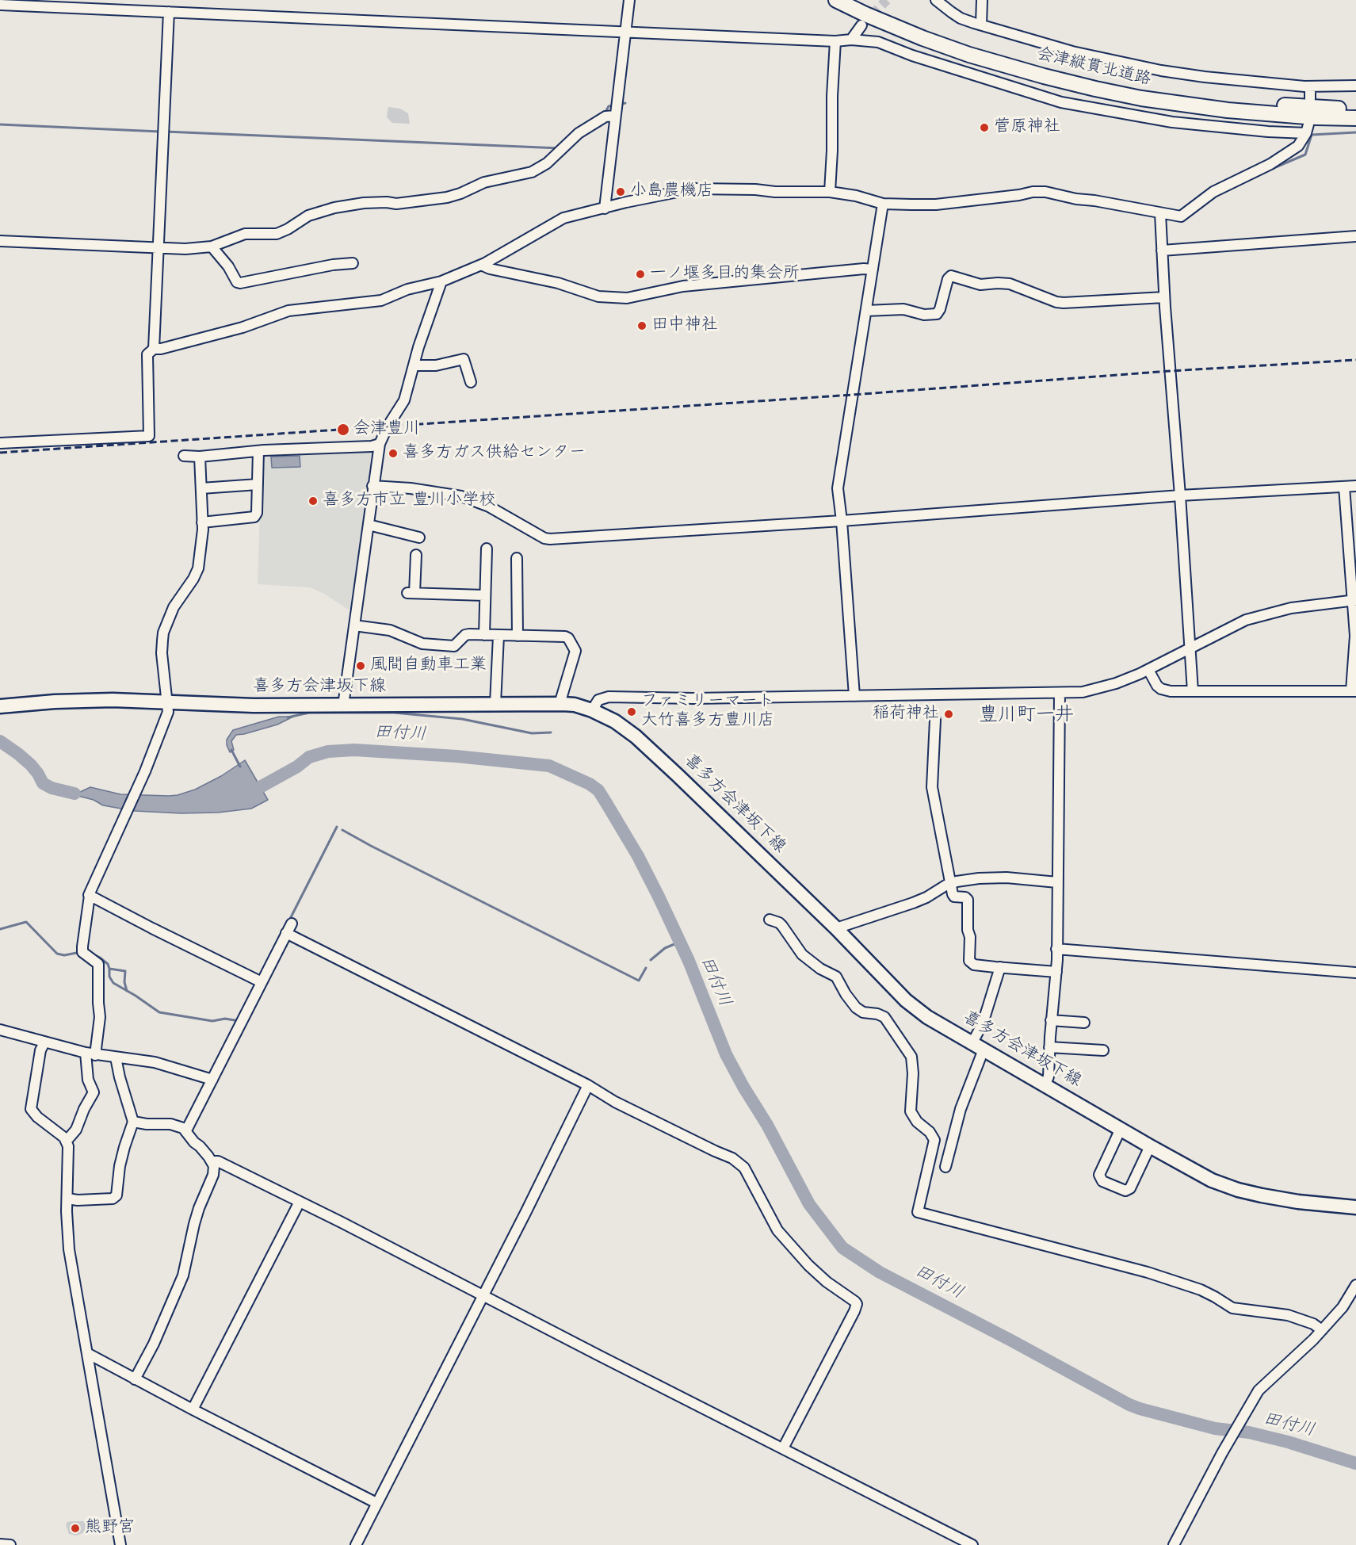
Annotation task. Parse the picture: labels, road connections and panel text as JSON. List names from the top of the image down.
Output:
{
  "streets": {
    "highway": ["会津縦貫北道路"],
    "main road": ["喜多方会津坂下線"]
  },
  "districts": ["豊川町一井"],
  "water": ["田付川"],
  "places": [
    "菅原神社",
    "小島農機店",
    "一ノ堰多目的集会所",
    "田中神社",
    "会津豊川",
    "喜多方ガス供給センター",
    "喜多方市立 豊川小学校",
    "風間自動車工業",
    "ファミリーマート 大竹喜多方豊川店",
    "稲荷神社",
    "熊野宮"
  ]
}
